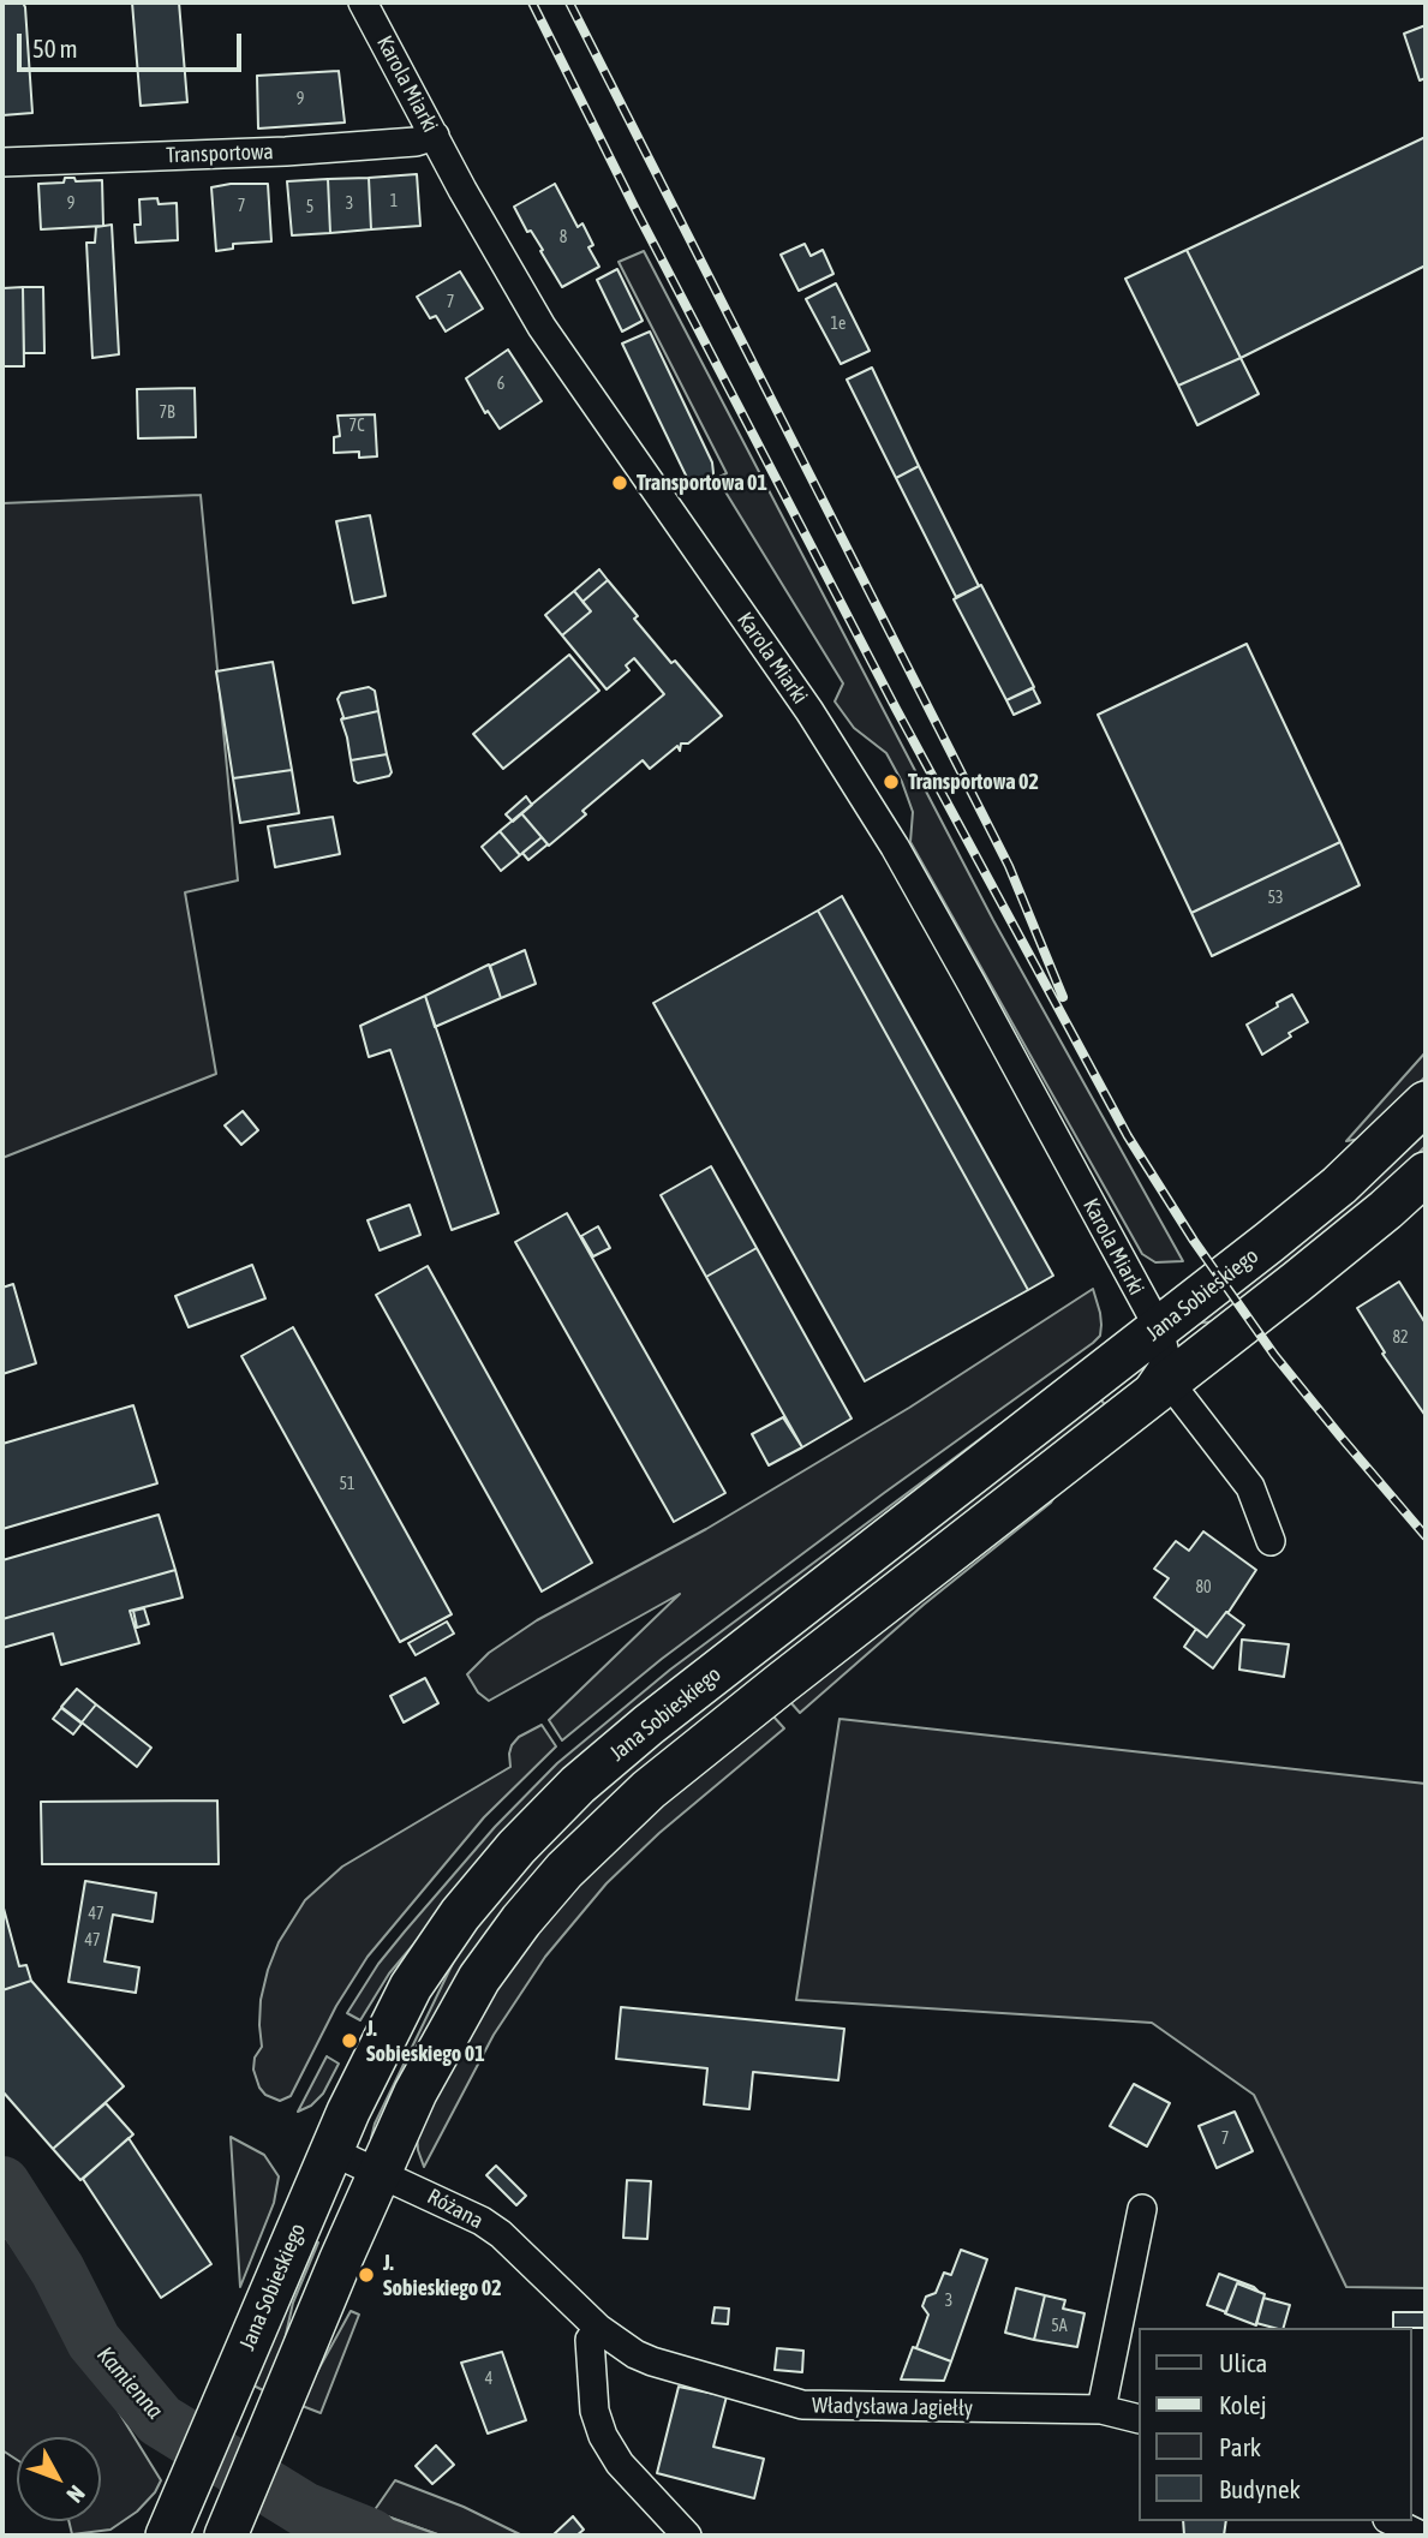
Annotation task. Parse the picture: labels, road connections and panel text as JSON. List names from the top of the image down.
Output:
{
  "streets": {
    "main road": ["Jana Sobieskiego"],
    "street": [
      "Karola Miarki",
      "Transportowa",
      "Różana",
      "Władysława Jagiełły"
    ]
  },
  "crossings": [
    ["Karola Miarki", "Transportowa"],
    ["Karola Miarki", "Jana Sobieskiego"],
    ["Jana Sobieskiego", "Różana"],
    ["Różana", "Władysława Jagiełły"]
  ],
  "water": ["Kamienna"],
  "places": [
    "Transportowa 01",
    "Transportowa 02",
    "J. Sobieskiego 01",
    "J. Sobieskiego 02"
  ],
  "house_numbers": [
    "9",
    "1",
    "9",
    "3",
    "7",
    "5",
    "8",
    "7",
    "1e",
    "6",
    "7B",
    "7C",
    "53",
    "82",
    "51",
    "80",
    "47",
    "47",
    "7",
    "3",
    "5A",
    "4"
  ],
  "legend": [
    "Ulica",
    "Kolej",
    "Park",
    "Budynek"
  ],
  "scale_bar": "50 m",
  "north": "bottom right"
}
